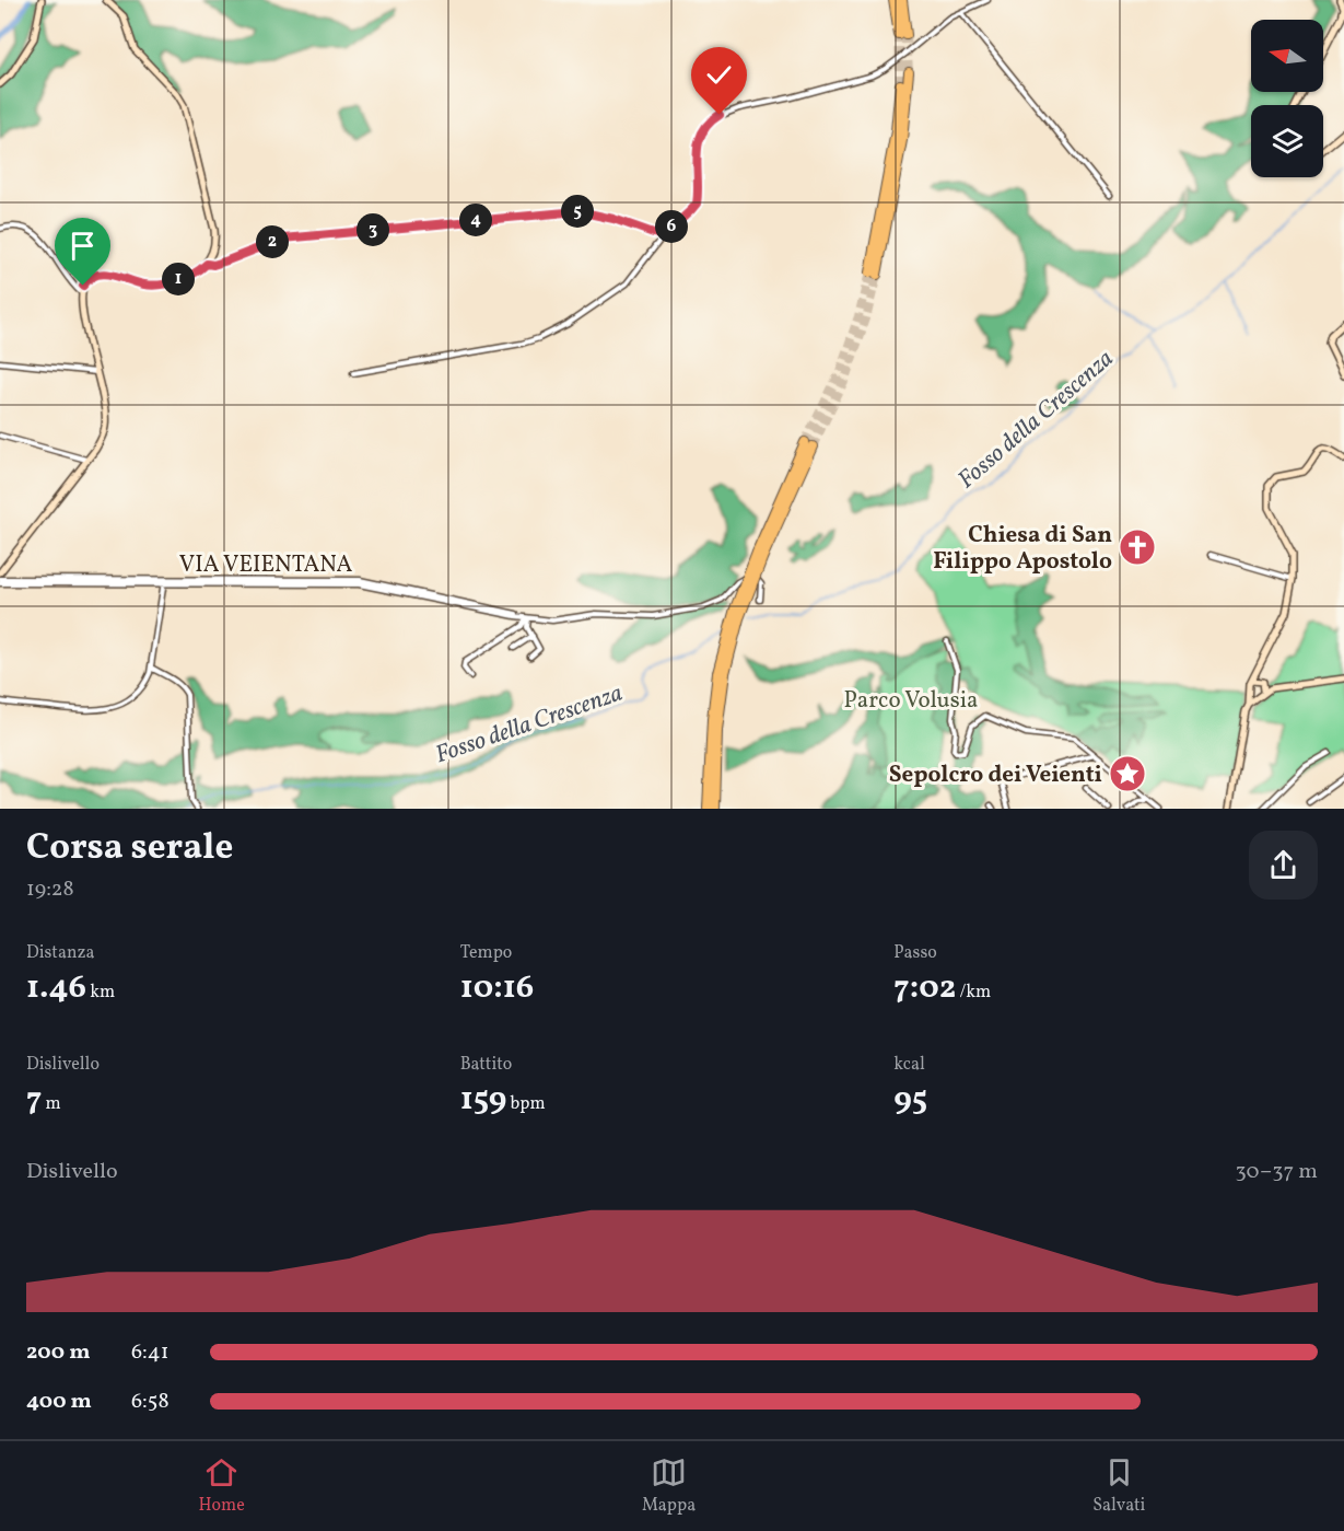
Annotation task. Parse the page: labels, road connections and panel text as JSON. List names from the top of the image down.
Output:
{
  "streets": {
    "street": ["VIA VEIENTANA"]
  },
  "water": ["Fosso della Crescenza"],
  "parks": ["Parco Volusia"],
  "places": {
    "church": ["Chiesa di San Filippo Apostolo"],
    "place": ["Sepolcro dei Veienti"]
  },
  "north": "left",
  "page": {
    "pins": [
      "5",
      "4",
      "6",
      "3",
      "2",
      "1"
    ],
    "heading": ["Corsa serale", "19:28"],
    "stats": [
      ["Distanza", "1.46 km"],
      ["Tempo", "10:16"],
      ["Passo", "7:02 /km"],
      ["Dislivello", "7 m"],
      ["Battito", "159 bpm"],
      ["kcal", "95"]
    ],
    "chart": ["Dislivello", "30–37 m"],
    "list": [
      {
        "name": "200 m",
        "note": "6:41"
      },
      {
        "name": "400 m",
        "note": "6:58"
      }
    ],
    "tabs": ["Home", "Mappa", "Salvati"]
  }
}
